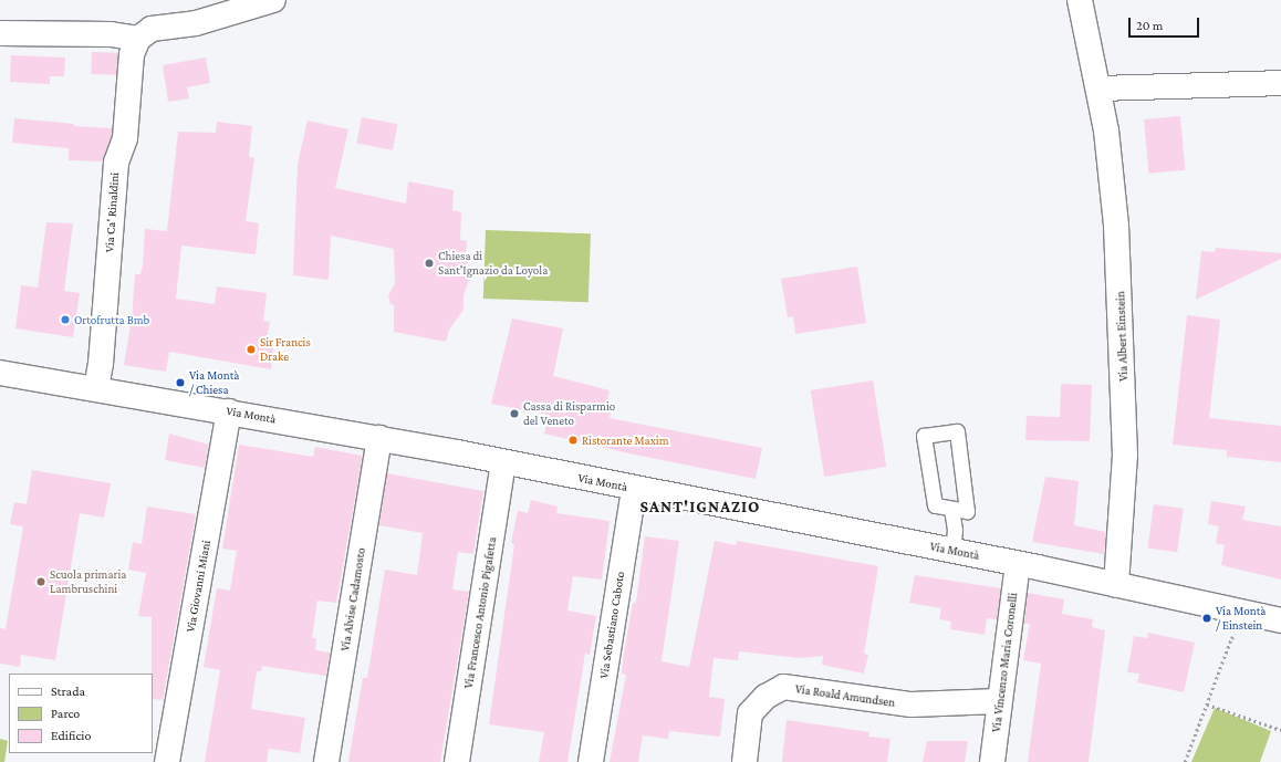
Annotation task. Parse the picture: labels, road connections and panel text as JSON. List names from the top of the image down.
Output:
{
  "streets": {
    "street": [
      "Via Ca' Rinaldini",
      "Via Albert Einstein",
      "Via Montà",
      "Via Giovanni Miani",
      "Via Alvise Cadamosto",
      "Via Francesco Antonio Pigafetta",
      "Via Sebastiano Caboto",
      "Via Vincenzo Maria Coronelli",
      "Via Roald Amundsen"
    ]
  },
  "crossings": [
    ["Via Ca' Rinaldini", "Via Montà"],
    ["Via Albert Einstein", "Via Montà"],
    ["Via Montà", "Via Giovanni Miani"],
    ["Via Montà", "Via Alvise Cadamosto"],
    ["Via Montà", "Via Francesco Antonio Pigafetta"],
    ["Via Montà", "Via Sebastiano Caboto"],
    ["Via Montà", "Via Vincenzo Maria Coronelli"],
    ["Via Vincenzo Maria Coronelli", "Via Roald Amundsen"]
  ],
  "districts": ["SANT'IGNAZIO"],
  "places": [
    "Chiesa di Sant'Ignazio da Loyola",
    "Ortofrutta Bmb",
    "Sir Francis Drake",
    "Via Montà / Chiesa",
    "Cassa di Risparmio del Veneto",
    "Ristorante Maxim",
    "Scuola primaria Lambruschini",
    "Via Montà / Einstein"
  ],
  "legend": ["Strada", "Parco", "Edificio"],
  "scale_bar": "20 m"
}
